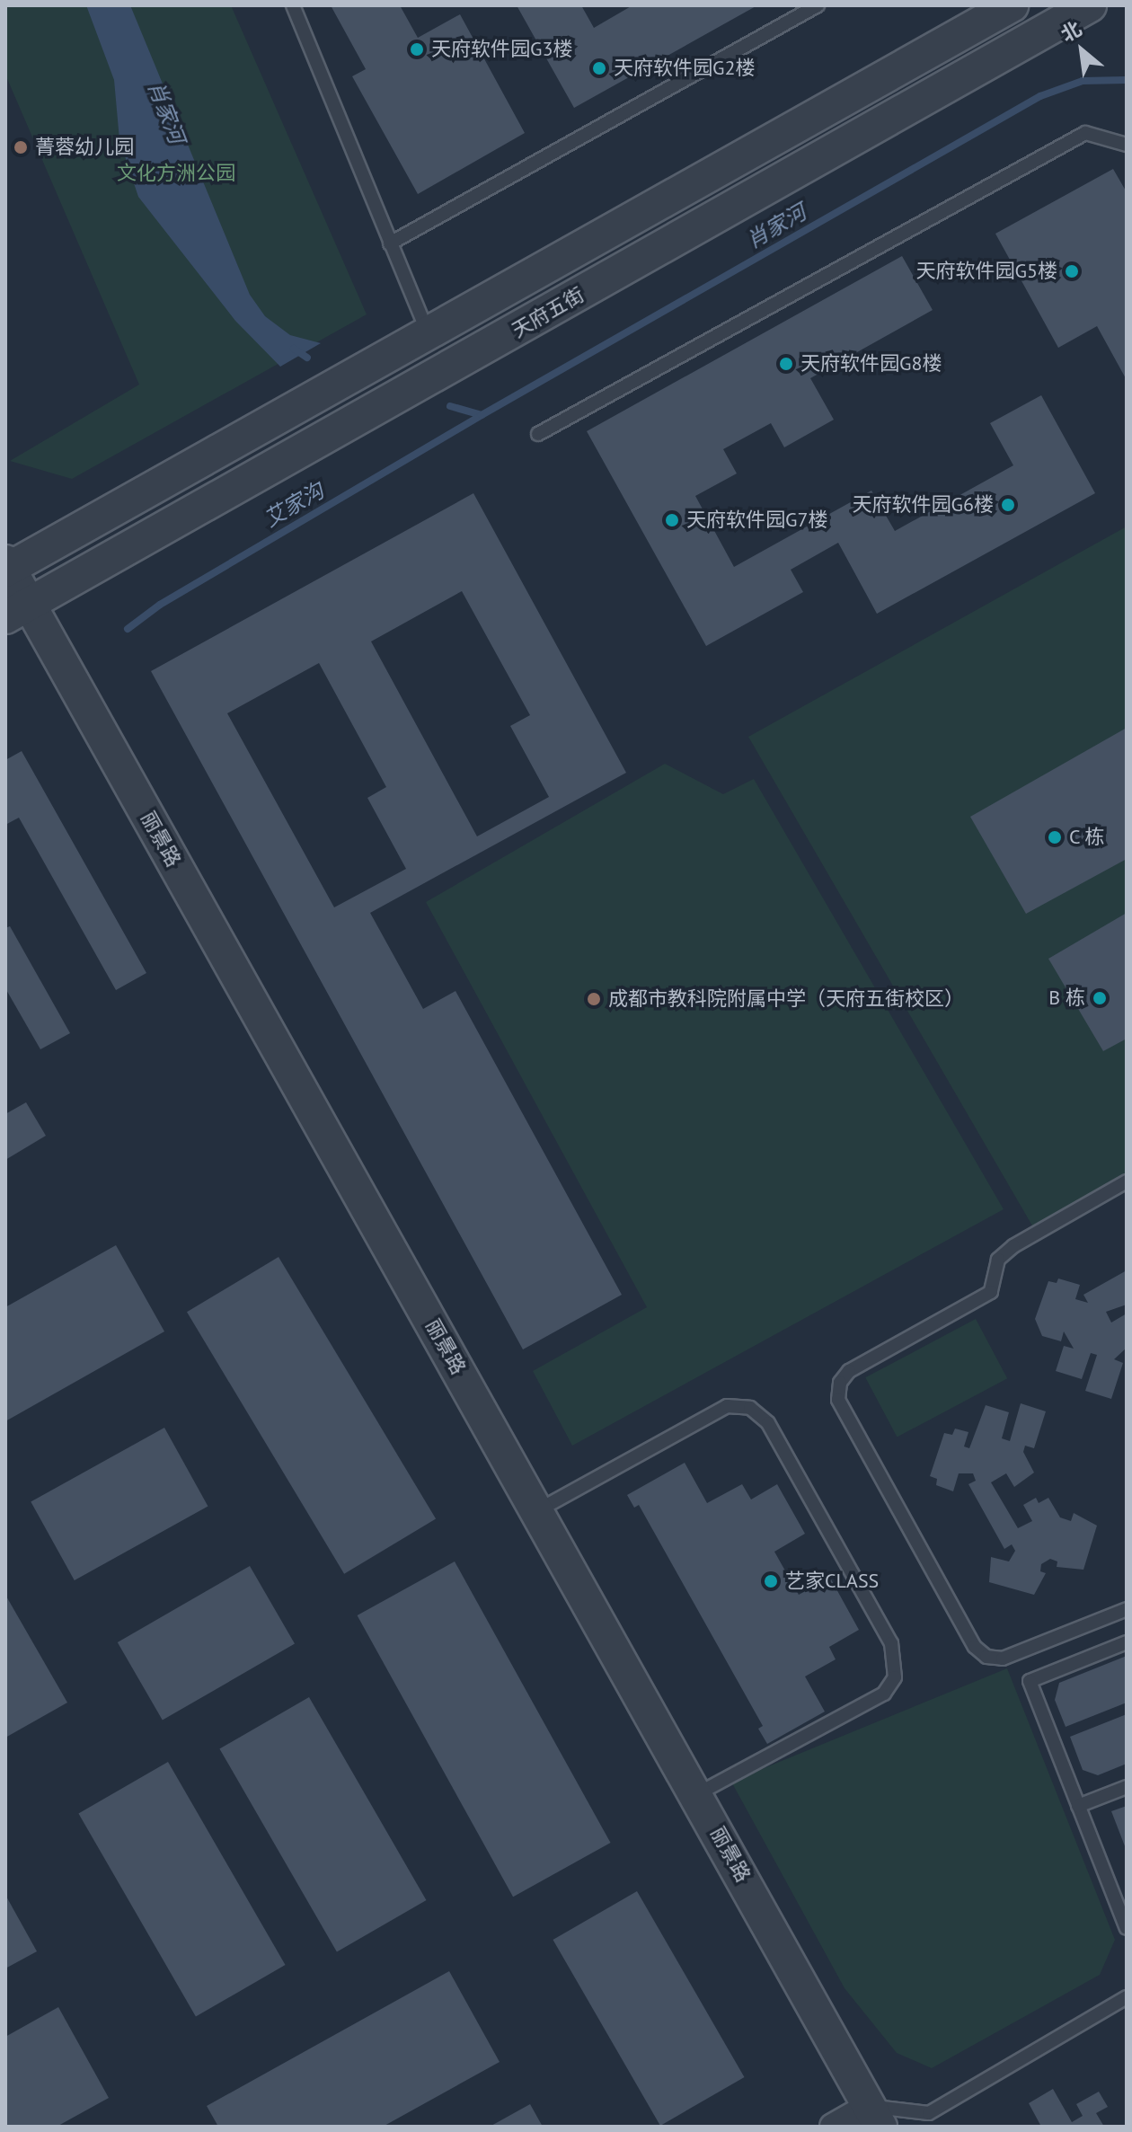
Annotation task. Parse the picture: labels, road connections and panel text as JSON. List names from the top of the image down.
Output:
{
  "streets": {
    "street": ["天府五街", "丽景路"]
  },
  "crossings": [
    ["天府五街", "丽景路"]
  ],
  "water": ["肖家河", "艾家沟"],
  "parks": ["文化方洲公园"],
  "places": [
    "天府软件园G3楼",
    "天府软件园G2楼",
    "菁蓉幼儿园",
    "天府软件园G5楼",
    "天府软件园G8楼",
    "天府软件园G6楼",
    "天府软件园G7楼",
    "C 栋",
    "B 栋",
    "成都市教科院附属中学（天府五街校区）",
    "艺家CLASS"
  ],
  "north": "top left"
}
